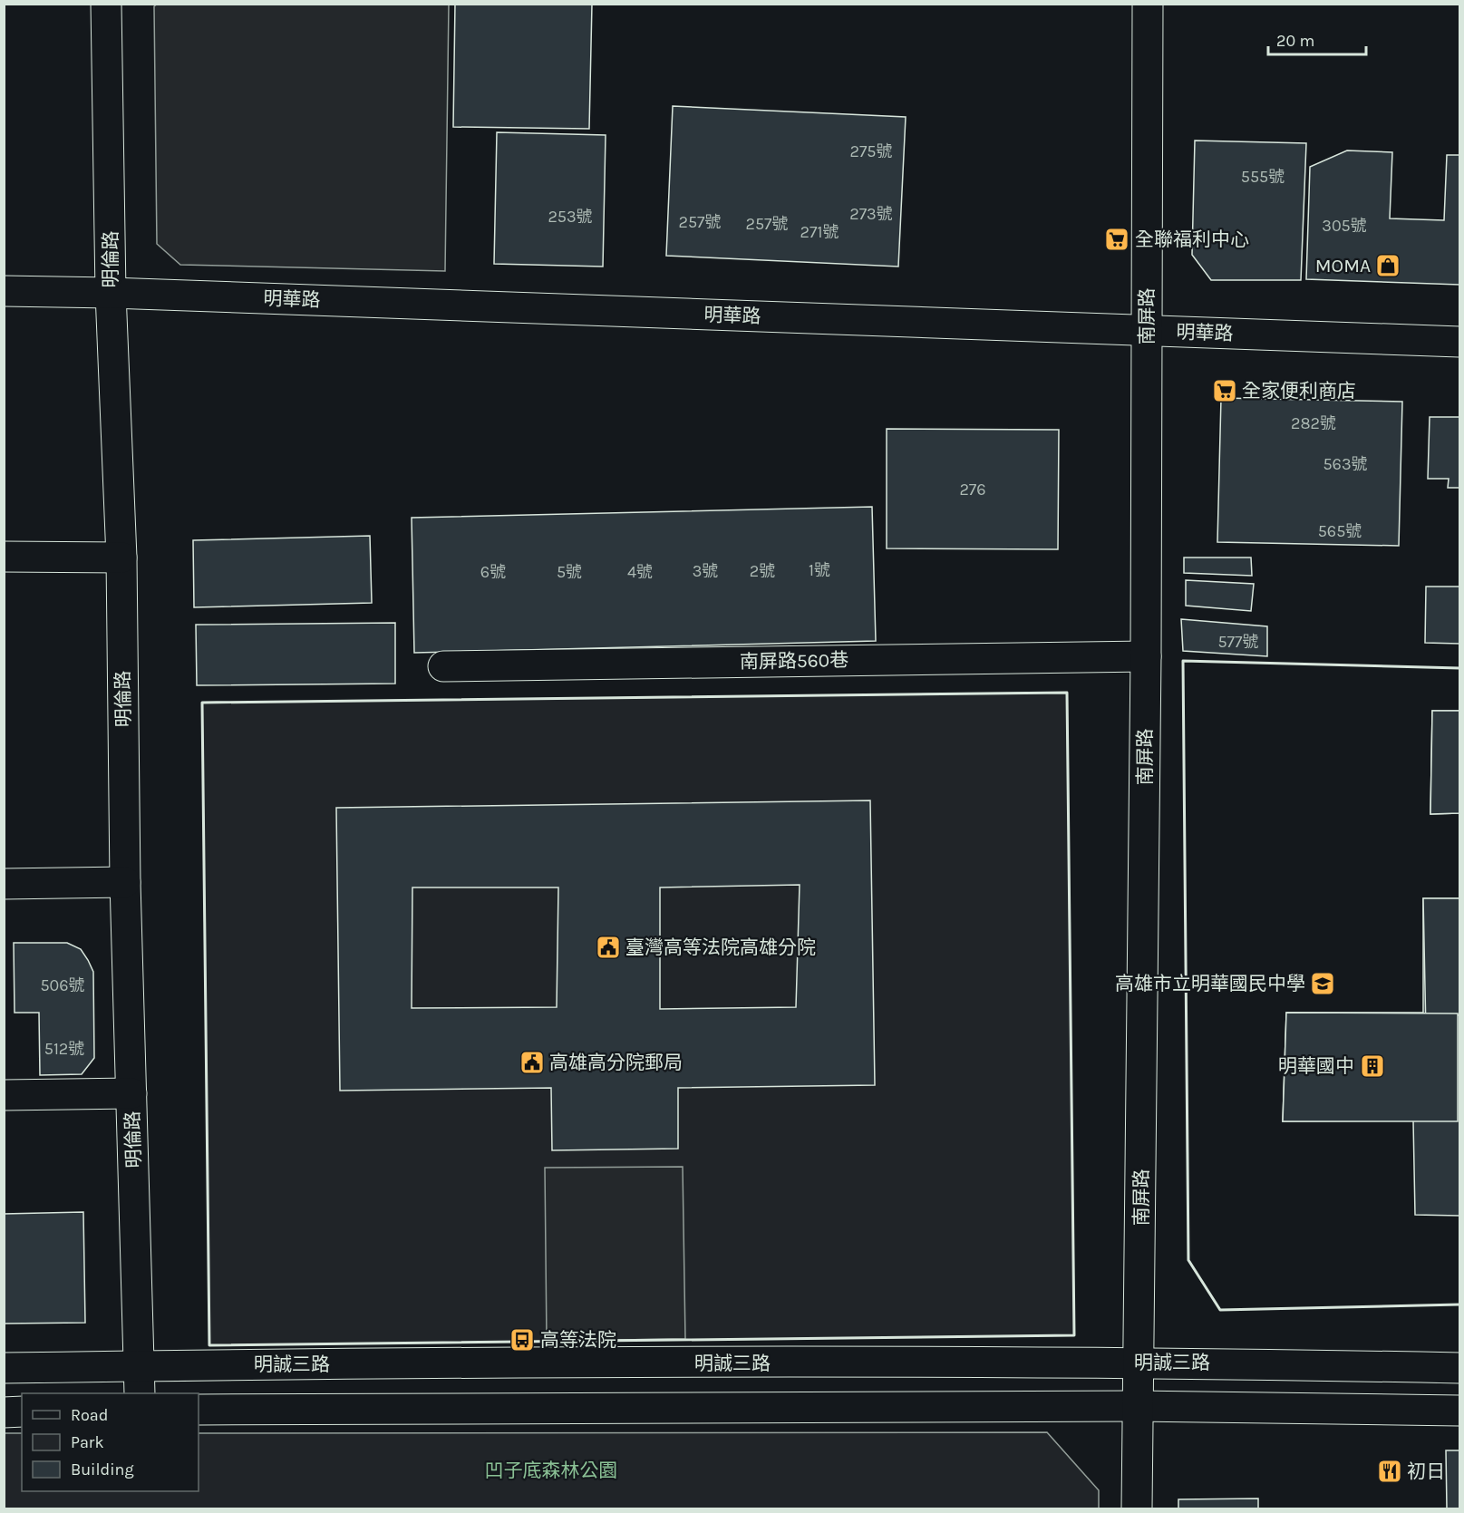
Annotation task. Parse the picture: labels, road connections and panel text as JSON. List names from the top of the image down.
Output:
{
  "streets": {
    "street": [
      "明倫路",
      "明華路",
      "南屏路",
      "南屏路560巷",
      "明誠三路"
    ]
  },
  "crossings": [
    ["明倫路", "明華路"],
    ["明倫路", "明誠三路"],
    ["明華路", "南屏路"],
    ["南屏路", "南屏路560巷"],
    ["南屏路", "明誠三路"]
  ],
  "parks": ["凹子底森林公園"],
  "places": {
    "supermarket": ["全聯福利中心", "全家便利商店"],
    "shop": ["MOMA"],
    "public building": ["臺灣高等法院高雄分院", "高雄高分院郵局"],
    "school or university": ["高雄市立明華國民中學"],
    "building": ["明華國中"],
    "bus stop": ["高等法院"],
    "restaurant": ["初日"]
  },
  "house_numbers": [
    "275號",
    "555號",
    "273號",
    "253號",
    "257號",
    "257號",
    "305號",
    "271號",
    "282號",
    "563號",
    "276",
    "565號",
    "1號",
    "3號",
    "2號",
    "6號",
    "5號",
    "4號",
    "577號",
    "506號",
    "512號"
  ],
  "legend": ["Road", "Park", "Building"],
  "scale_bar": "20 m"
}
